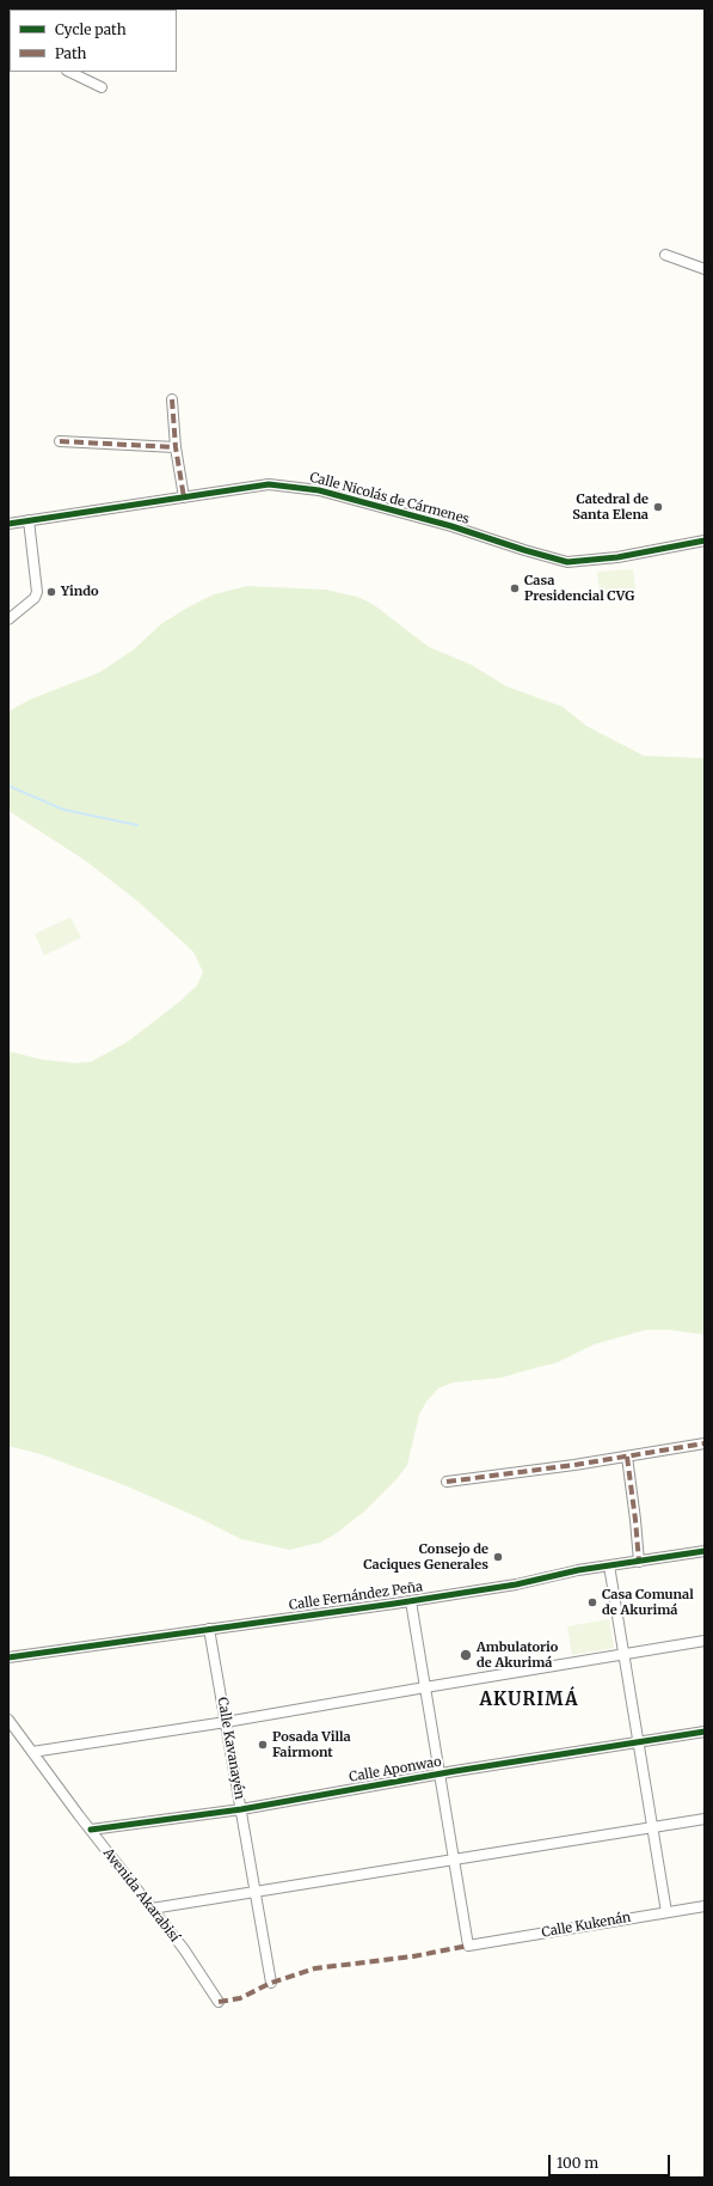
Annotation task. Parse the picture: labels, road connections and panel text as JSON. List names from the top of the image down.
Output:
{
  "streets": {
    "street": [
      "Calle Nicolás de Cármenes",
      "Calle Fernández Peña",
      "Calle Kavanayén",
      "Calle Aponwao",
      "Avenida Akarabisí",
      "Calle Kukenán"
    ]
  },
  "crossings": [
    ["Calle Fernández Peña", "Calle Kavanayén"],
    ["Calle Kavanayén", "Calle Aponwao"],
    ["Calle Aponwao", "Avenida Akarabisí"]
  ],
  "districts": ["AKURIMÁ"],
  "places": [
    "Catedral de Santa Elena",
    "Casa Presidencial CVG",
    "Yindo",
    "Consejo de Caciques Generales",
    "Casa Comunal de Akurimá",
    "Ambulatorio de Akurimá",
    "Posada Villa Fairmont"
  ],
  "legend": ["Cycle path", "Path"],
  "scale_bar": "100 m"
}
